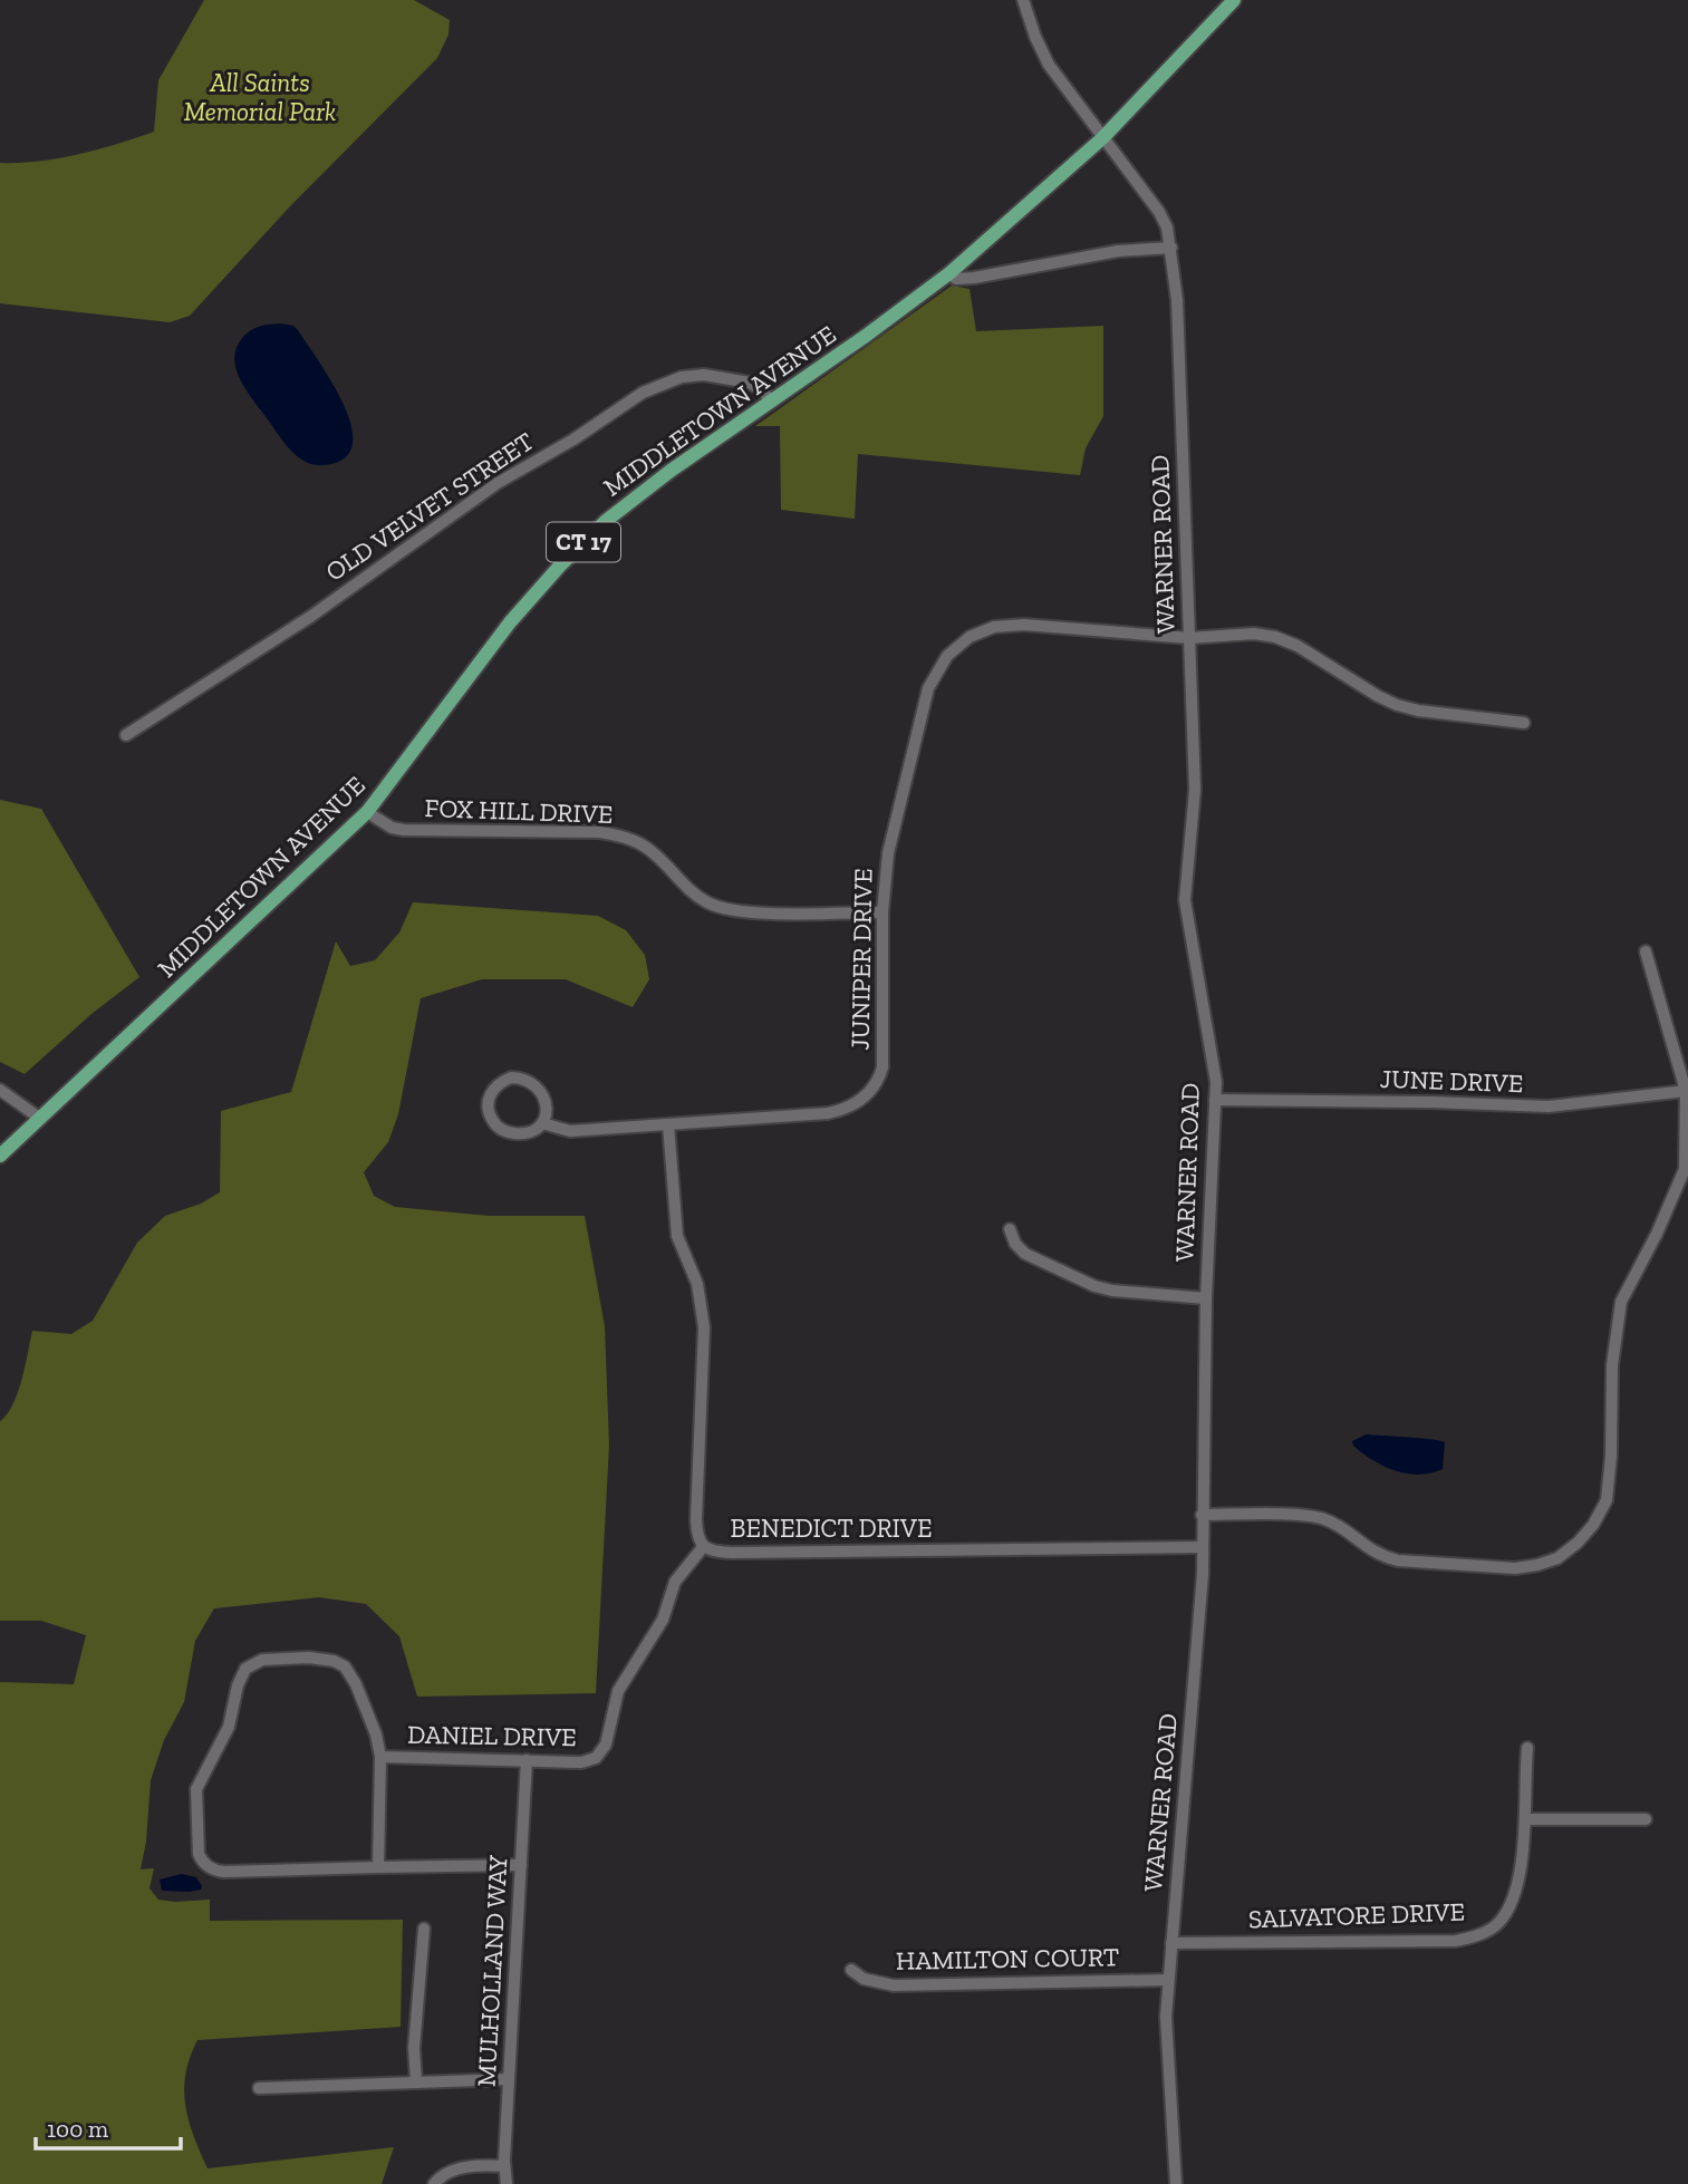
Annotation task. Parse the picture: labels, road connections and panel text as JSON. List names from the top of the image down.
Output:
{
  "streets": {
    "main road": ["MIDDLETOWN AVENUE", "CT 17"],
    "street": [
      "OLD VELVET STREET",
      "WARNER ROAD",
      "FOX HILL DRIVE",
      "JUNIPER DRIVE",
      "JUNE DRIVE",
      "BENEDICT DRIVE",
      "DANIEL DRIVE",
      "SALVATORE DRIVE",
      "HAMILTON COURT",
      "MULHOLLAND WAY"
    ]
  },
  "crossings": [
    ["MIDDLETOWN AVENUE", "OLD VELVET STREET"],
    ["MIDDLETOWN AVENUE", "WARNER ROAD"],
    ["MIDDLETOWN AVENUE", "FOX HILL DRIVE"],
    ["WARNER ROAD", "JUNIPER DRIVE"],
    ["WARNER ROAD", "JUNE DRIVE"],
    ["WARNER ROAD", "BENEDICT DRIVE"],
    ["WARNER ROAD", "SALVATORE DRIVE"],
    ["WARNER ROAD", "HAMILTON COURT"],
    ["FOX HILL DRIVE", "JUNIPER DRIVE"],
    ["JUNIPER DRIVE", "BENEDICT DRIVE"],
    ["BENEDICT DRIVE", "DANIEL DRIVE"],
    ["DANIEL DRIVE", "MULHOLLAND WAY"]
  ],
  "parks": ["All Saints Memorial Park"],
  "scale_bar": "100 m"
}
